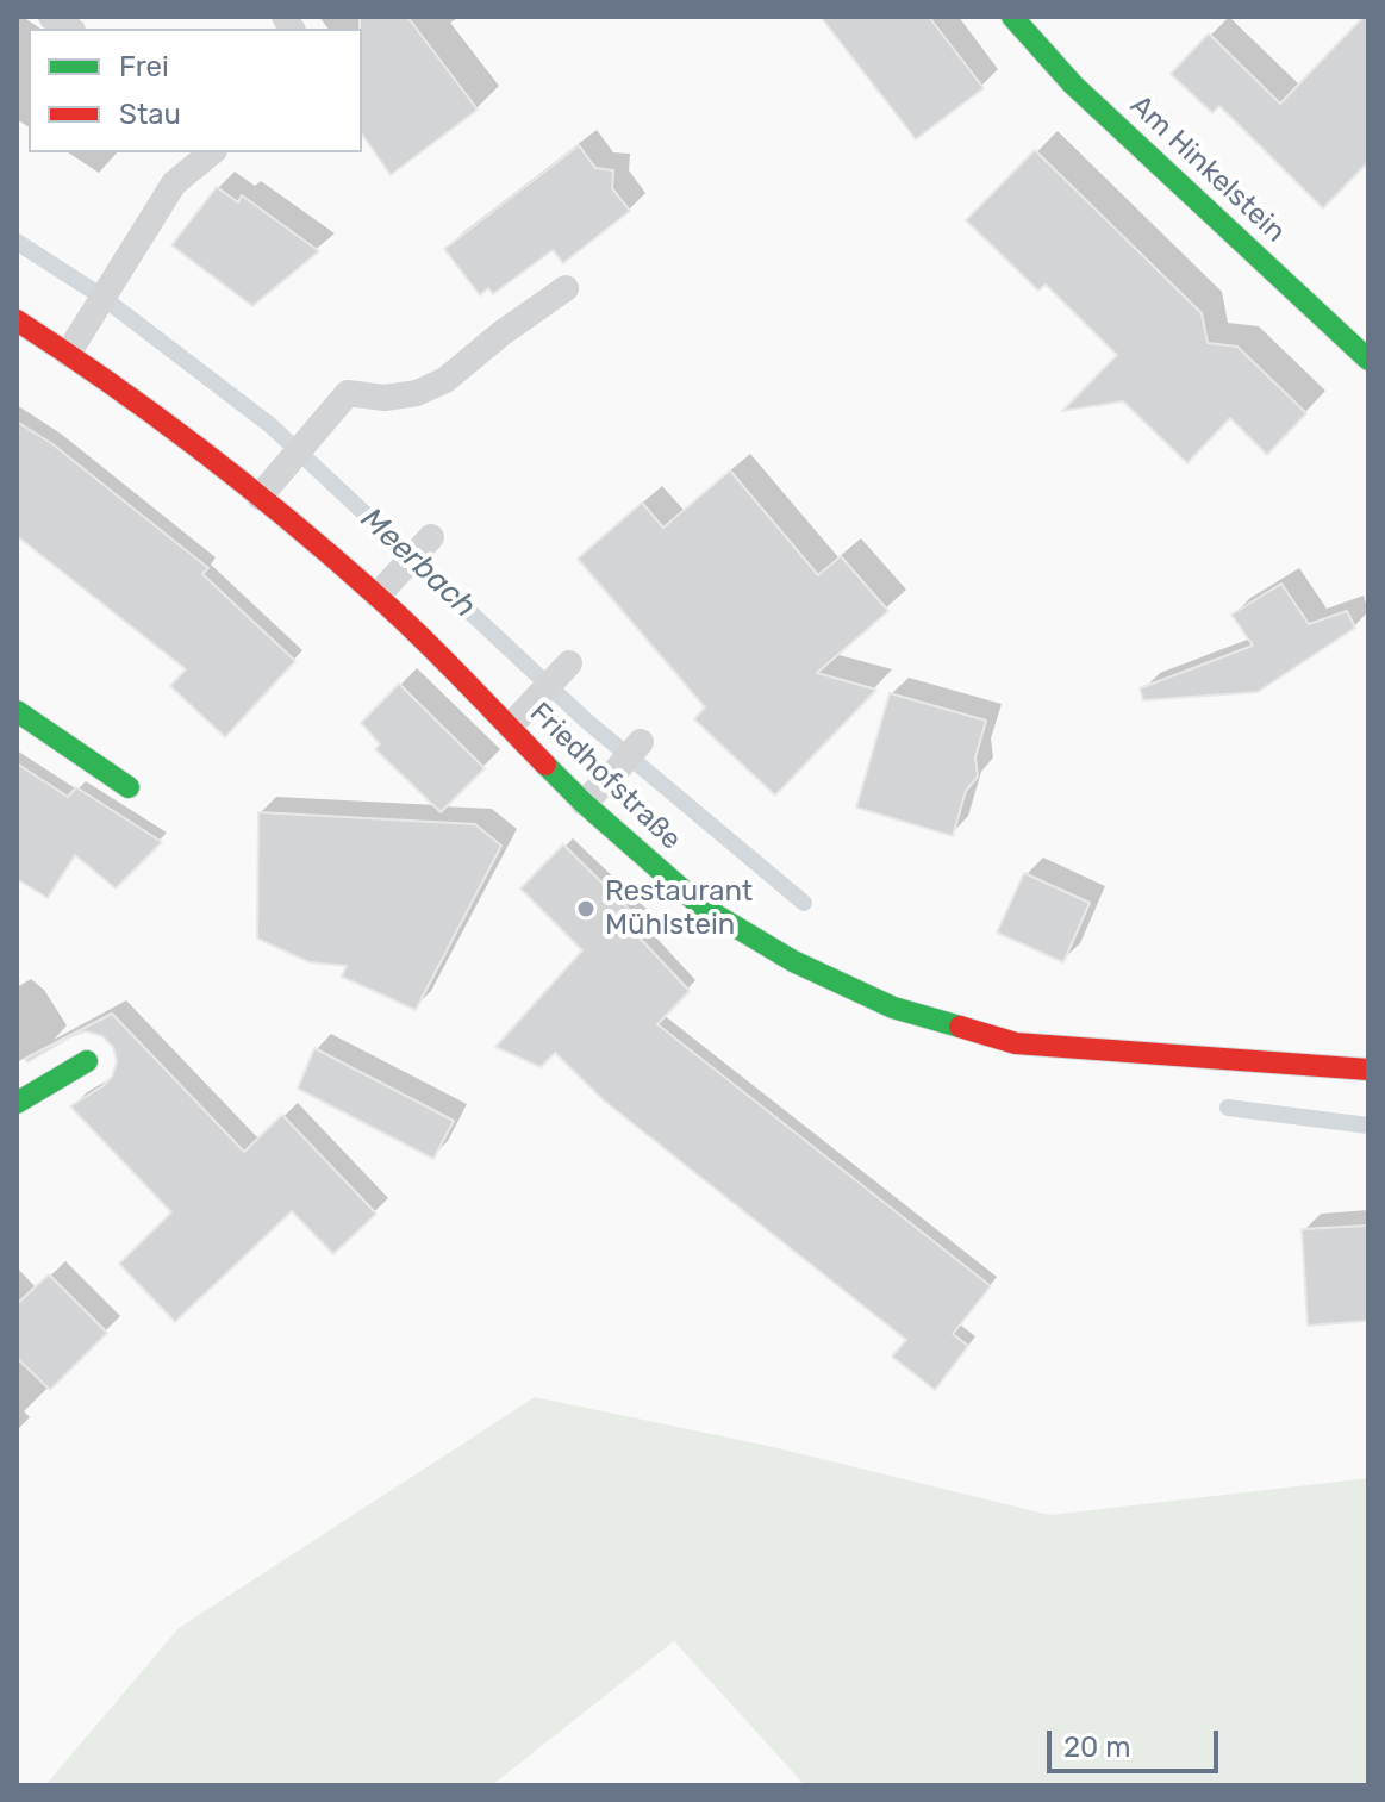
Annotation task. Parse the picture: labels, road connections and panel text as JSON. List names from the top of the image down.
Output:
{
  "streets": {
    "street": ["Am Hinkelstein", "Friedhofstraße"]
  },
  "water": ["Meerbach"],
  "places": ["Restaurant Mühlstein"],
  "legend": ["Frei", "Stau"],
  "scale_bar": "20 m"
}
